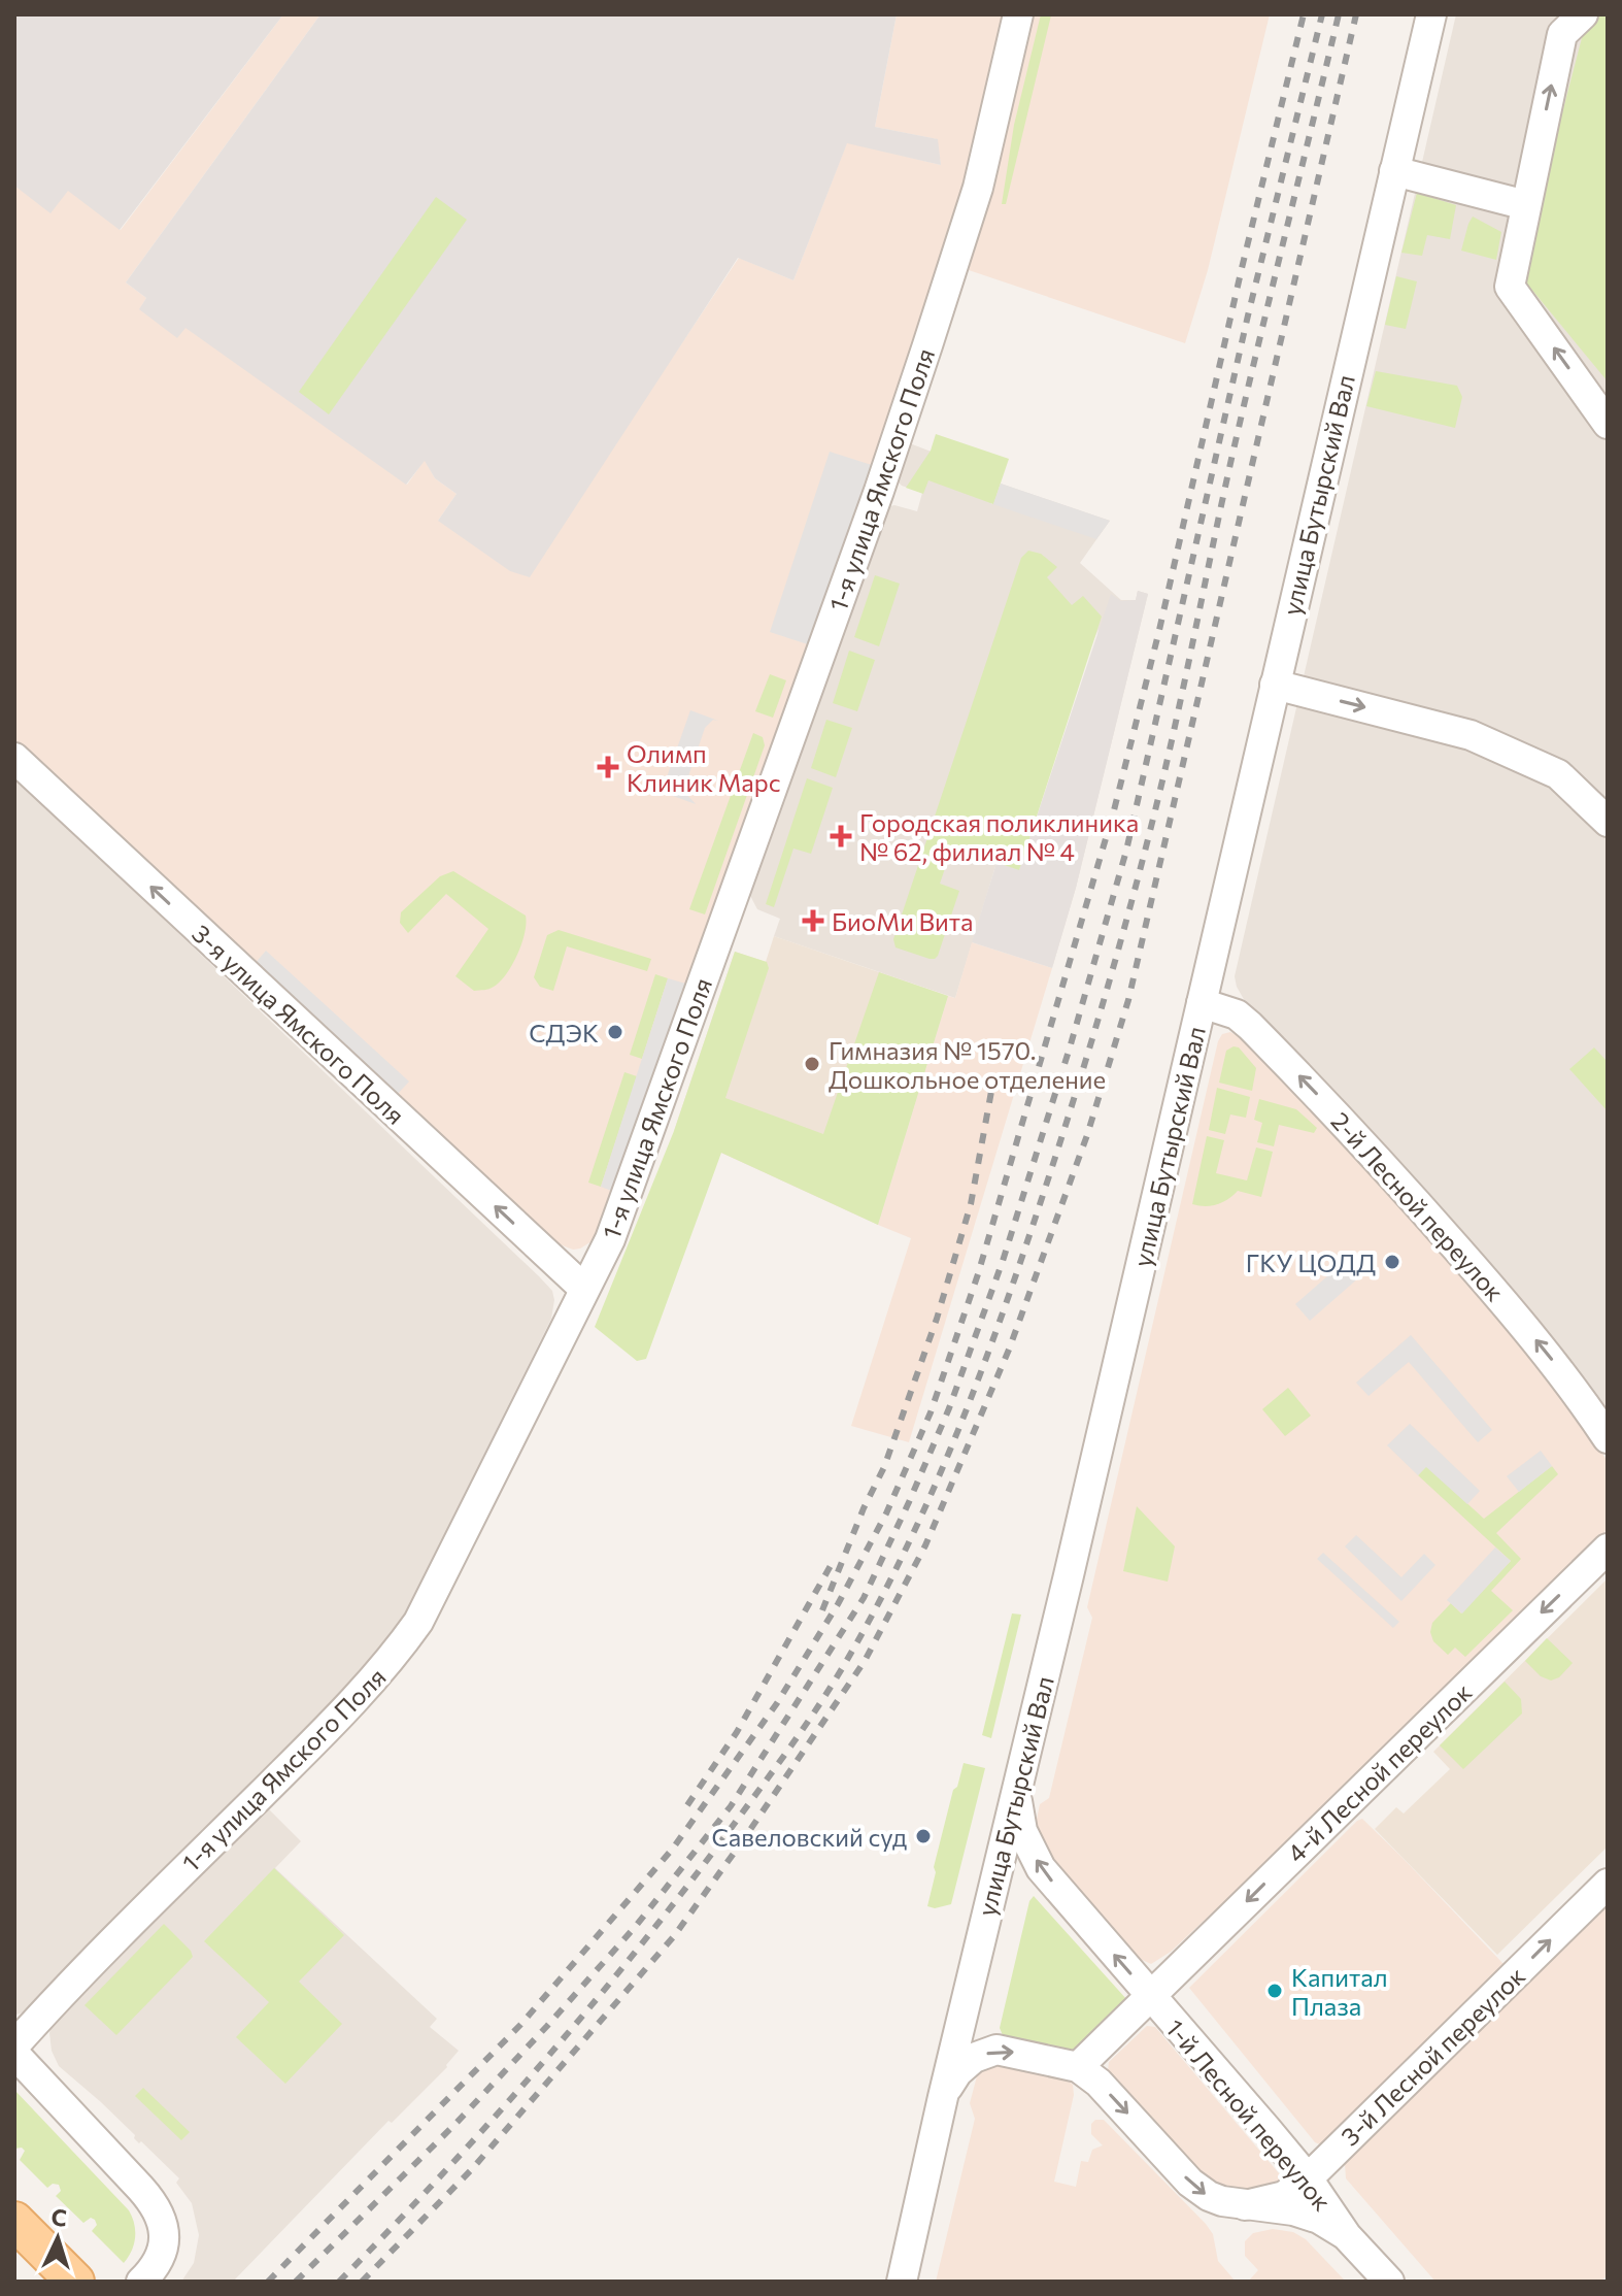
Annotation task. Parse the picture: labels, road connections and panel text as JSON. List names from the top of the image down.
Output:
{
  "streets": {
    "street": [
      "1-я улица Ямского Поля",
      "улица Бутырский Вал",
      "3-я улица Ямского Поля",
      "2-й Лесной переулок",
      "4-й Лесной переулок",
      "3-й Лесной переулок",
      "1-й Лесной переулок"
    ]
  },
  "crossings": [
    ["1-я улица Ямского Поля", "3-я улица Ямского Поля"],
    ["улица Бутырский Вал", "2-й Лесной переулок"],
    ["улица Бутырский Вал", "1-й Лесной переулок"],
    ["4-й Лесной переулок", "1-й Лесной переулок"],
    ["3-й Лесной переулок", "1-й Лесной переулок"]
  ],
  "one_way": [
    "3-я улица Ямского Поля",
    "2-й Лесной переулок",
    "4-й Лесной переулок",
    "3-й Лесной переулок"
  ],
  "places": {
    "health": ["Олимп Клиник Марс", "Городская поликлиника № 62, филиал № 4", "БиоМи Вита"],
    "other": [
      "СДЭК",
      "Гимназия № 1570. Дошкольное отделение",
      "ГКУ ЦОДД",
      "Савеловский cуд",
      "Капитал Плаза"
    ]
  },
  "north": "top"
}
